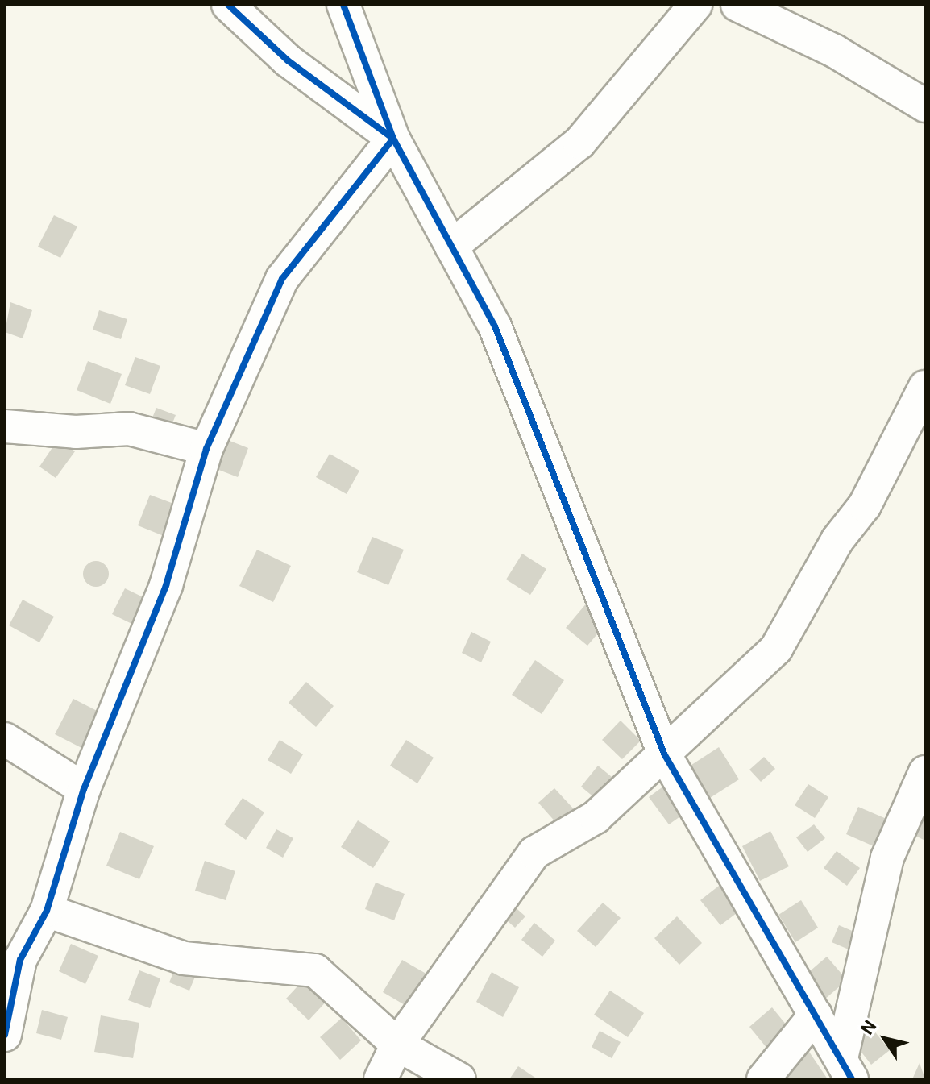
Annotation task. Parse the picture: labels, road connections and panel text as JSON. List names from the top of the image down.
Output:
{
  "north": "top left"
}
